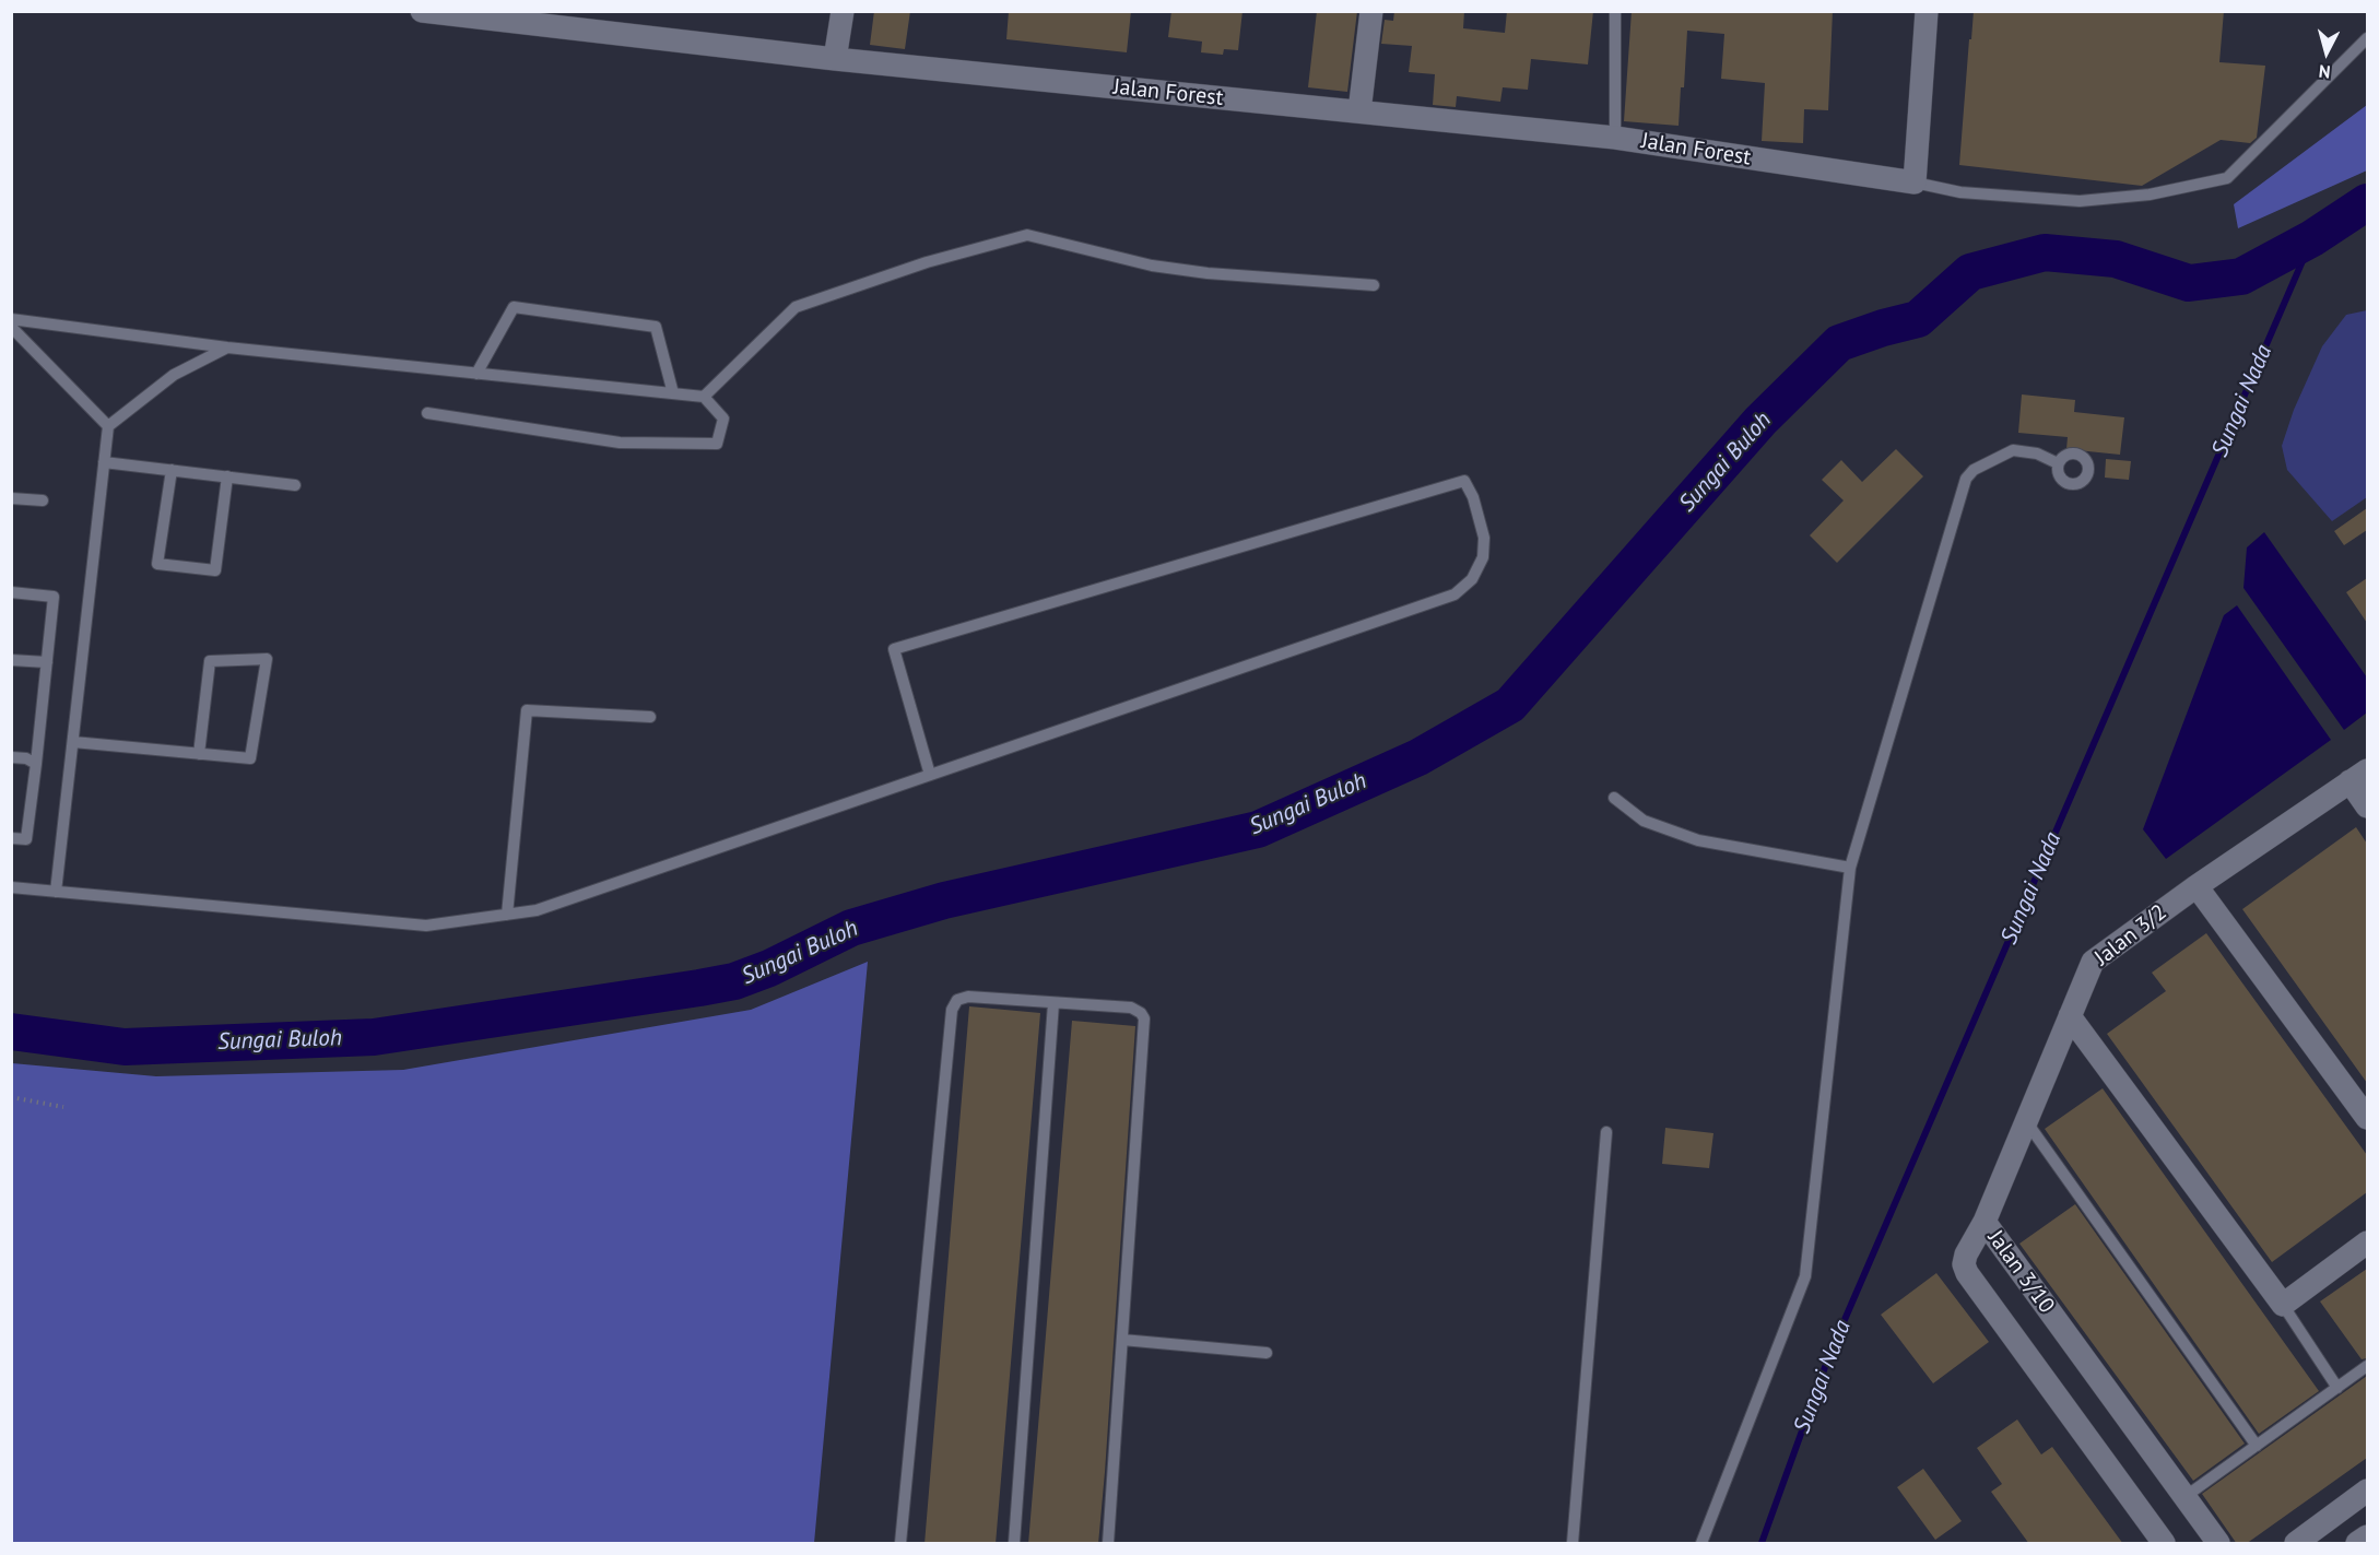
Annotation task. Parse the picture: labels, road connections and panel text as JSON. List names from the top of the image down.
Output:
{
  "streets": {
    "street": ["Jalan Forest", "Jalan 3/2", "Jalan 3/10"]
  },
  "crossings": [
    ["Jalan 3/2", "Jalan 3/10"]
  ],
  "water": ["Sungai Nada", "Sungai Buloh"],
  "north": "bottom"
}
